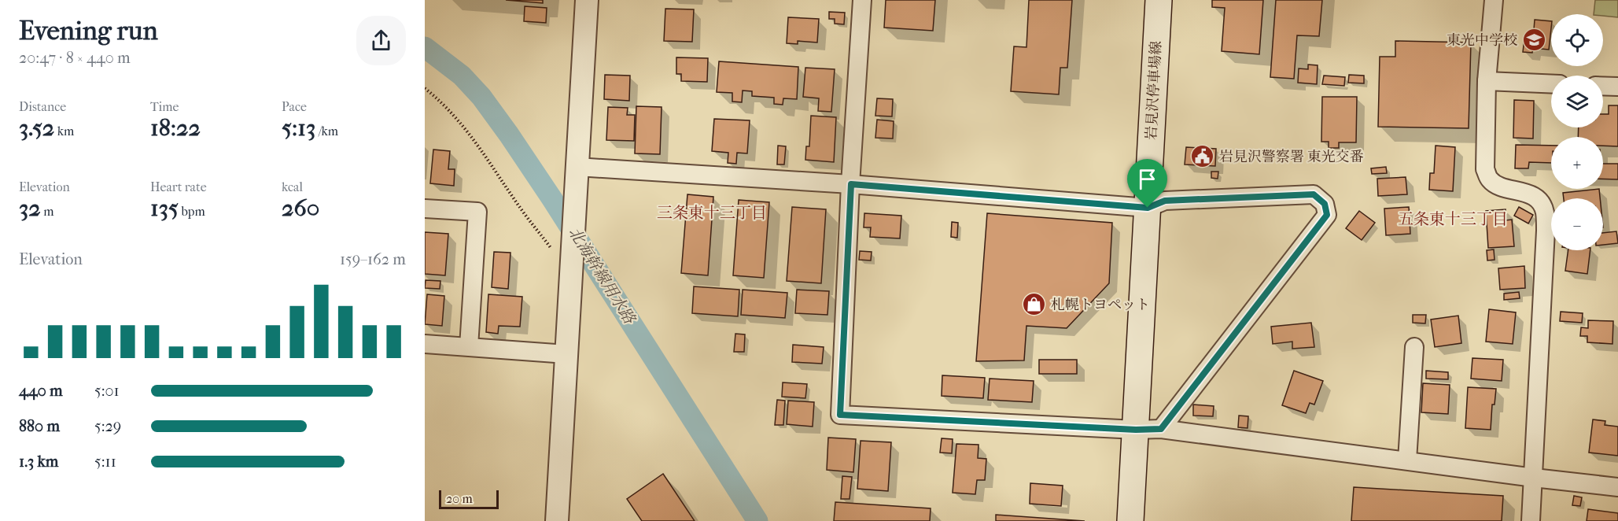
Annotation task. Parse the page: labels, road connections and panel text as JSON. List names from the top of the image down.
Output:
{
  "streets": {
    "main road": ["岩見沢停車場線"]
  },
  "districts": ["三条東十三丁目", "五条東十三丁目"],
  "water": ["北海幹線用水路"],
  "places": {
    "school or university": ["東光中学校"],
    "public building": ["岩見沢警察署 東光交番"],
    "shop": ["札幌トヨペット"]
  },
  "scale_bar": "20 m",
  "page": {
    "heading": ["Evening run", "20:47 · 8 × 440 m"],
    "map_buttons": ["+", "−"],
    "stats": [
      ["Distance", "3.52 km"],
      ["Time", "18:22"],
      ["Pace", "5:13 /km"],
      ["Elevation", "32 m"],
      ["Heart rate", "135 bpm"],
      ["kcal", "260"]
    ],
    "chart": ["Elevation", "159–162 m"],
    "list": [
      {
        "name": "440 m",
        "note": "5:01"
      },
      {
        "name": "880 m",
        "note": "5:29"
      },
      {
        "name": "1.3 km",
        "note": "5:11"
      }
    ],
    "scale": "20 m"
  }
}
